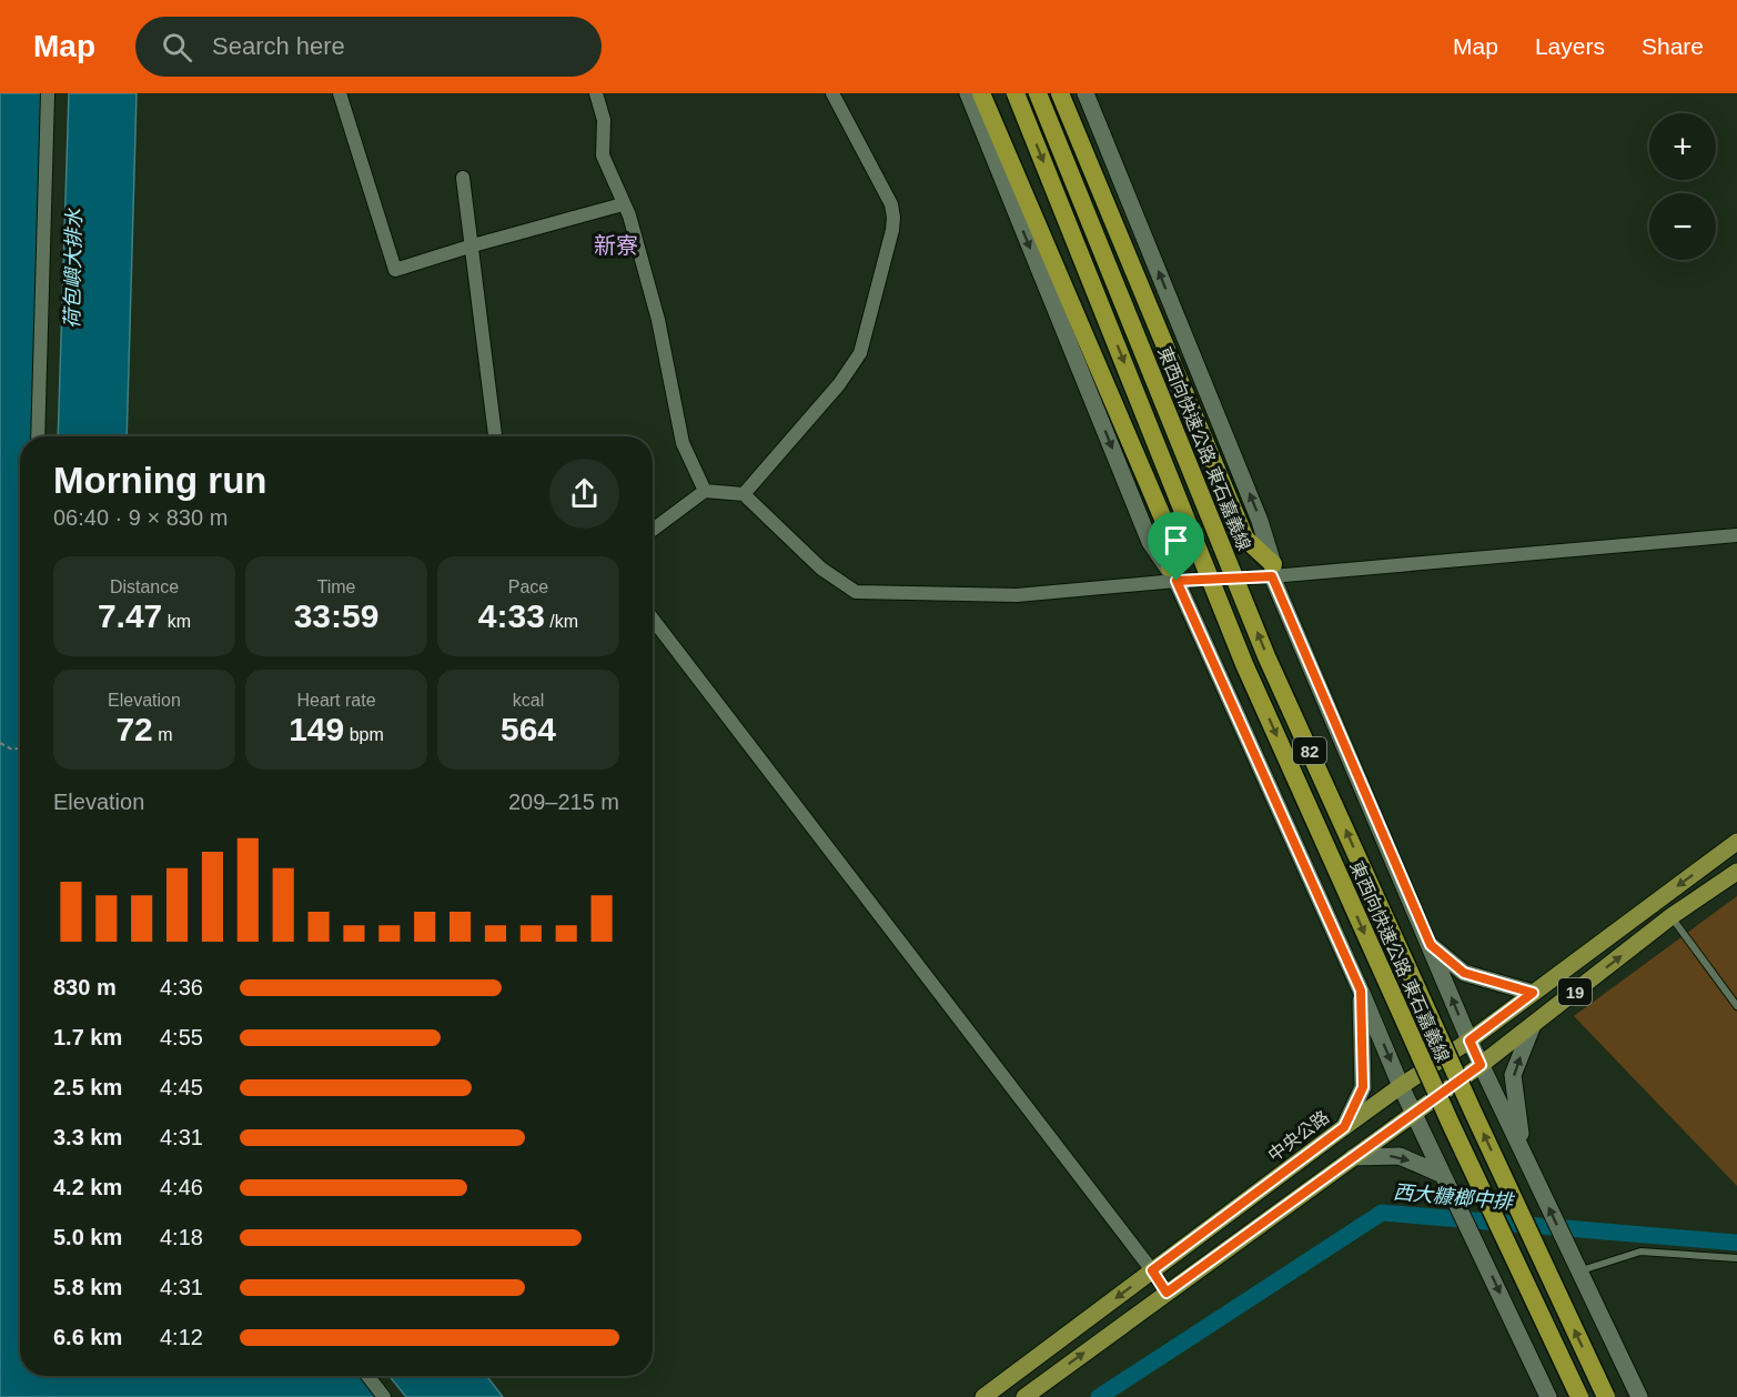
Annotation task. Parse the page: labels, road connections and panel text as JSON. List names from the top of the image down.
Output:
{
  "streets": {
    "highway": ["東西向快速公路 東石嘉義線", "82"],
    "main road": ["19", "中央公路"]
  },
  "districts": ["新寮"],
  "water": ["荷包嶼大排水", "西大糠榔中排"],
  "page": {
    "header": "Map",
    "search": "Search here",
    "nav": ["Map", "Layers", "Share"],
    "map_buttons": ["+", "−"],
    "heading": ["Morning run", "06:40 · 9 × 830 m"],
    "stats": [
      ["Distance", "7.47 km"],
      ["Time", "33:59"],
      ["Pace", "4:33 /km"],
      ["Elevation", "72 m"],
      ["Heart rate", "149 bpm"],
      ["kcal", "564"]
    ],
    "chart": ["Elevation", "209–215 m"],
    "list": [
      {
        "name": "830 m",
        "note": "4:36"
      },
      {
        "name": "1.7 km",
        "note": "4:55"
      },
      {
        "name": "2.5 km",
        "note": "4:45"
      },
      {
        "name": "3.3 km",
        "note": "4:31"
      },
      {
        "name": "4.2 km",
        "note": "4:46"
      },
      {
        "name": "5.0 km",
        "note": "4:18"
      },
      {
        "name": "5.8 km",
        "note": "4:31"
      },
      {
        "name": "6.6 km",
        "note": "4:12"
      }
    ]
  }
}
